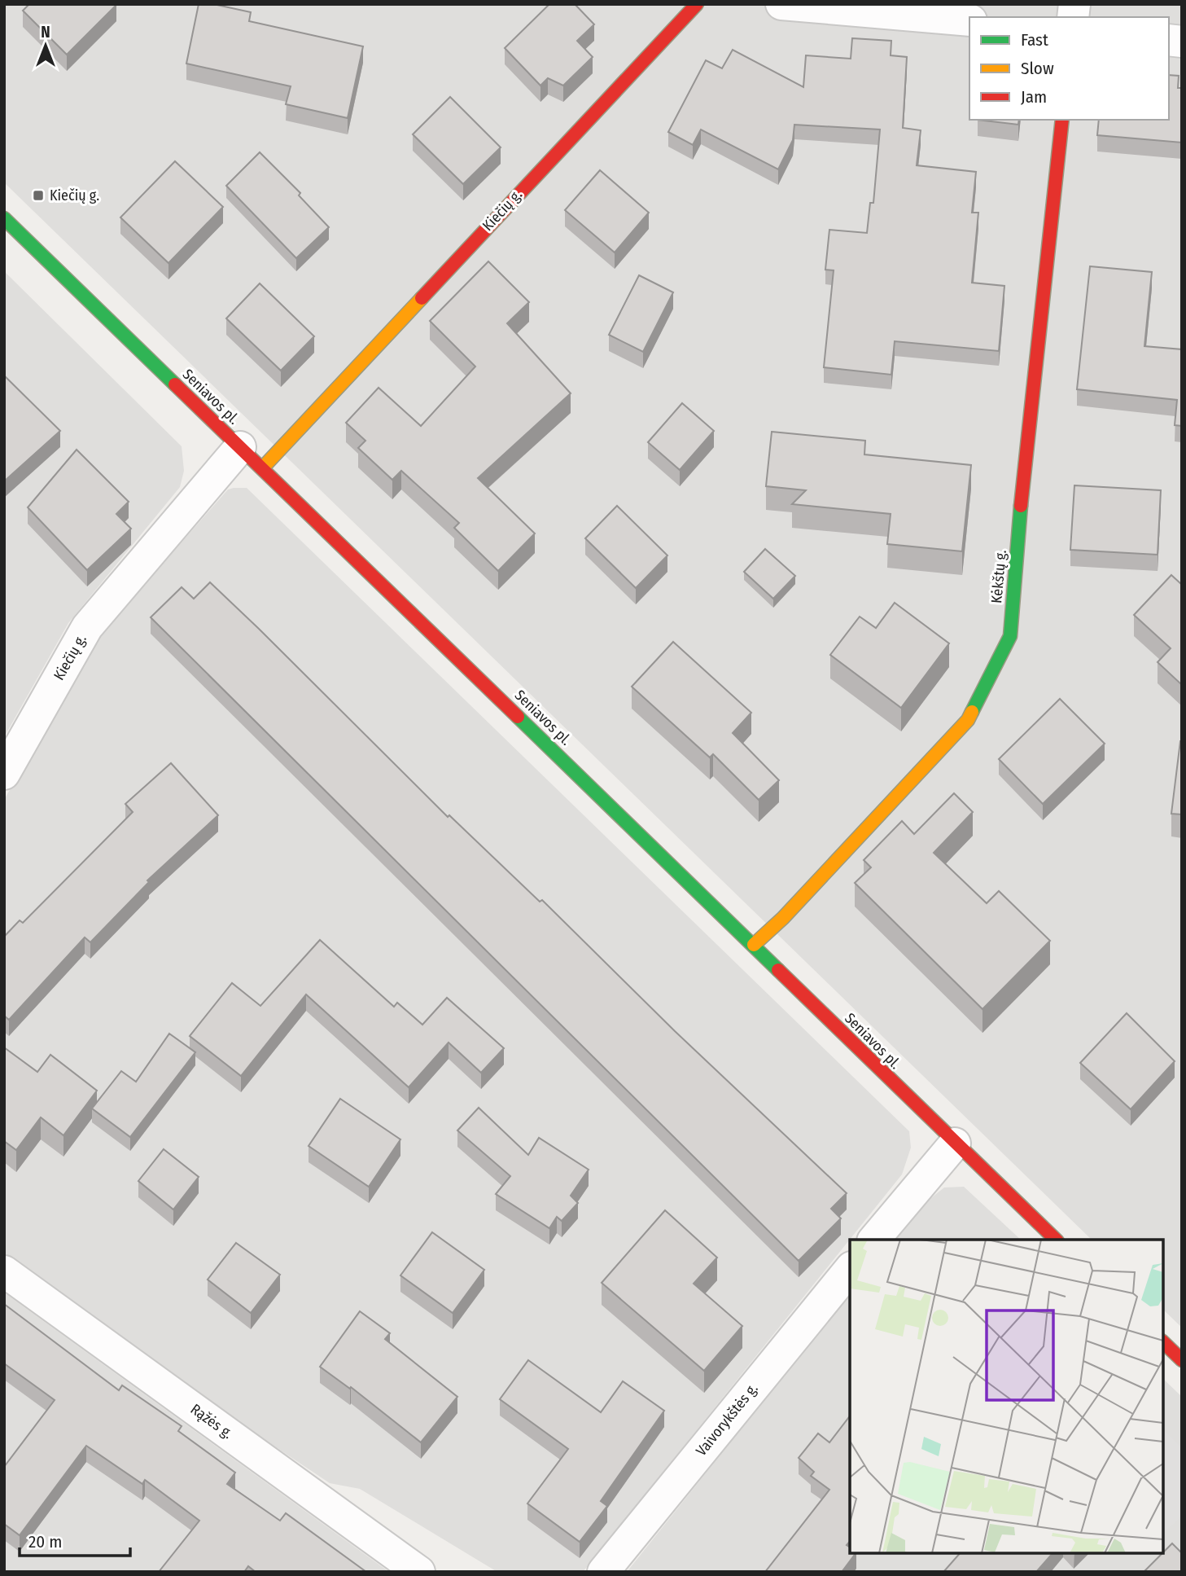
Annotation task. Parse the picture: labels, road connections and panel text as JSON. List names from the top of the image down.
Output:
{
  "streets": {
    "street": [
      "Kiečių g.",
      "Seniavos pl.",
      "Kėkštų g.",
      "Vaivorykštės g.",
      "Rąžės g."
    ]
  },
  "crossings": [
    ["Kiečių g.", "Seniavos pl."],
    ["Seniavos pl.", "Kėkštų g."]
  ],
  "places": {
    "transit": ["Kiečių g."]
  },
  "legend": ["Fast", "Slow", "Jam"],
  "scale_bar": "20 m",
  "north": "top"
}
